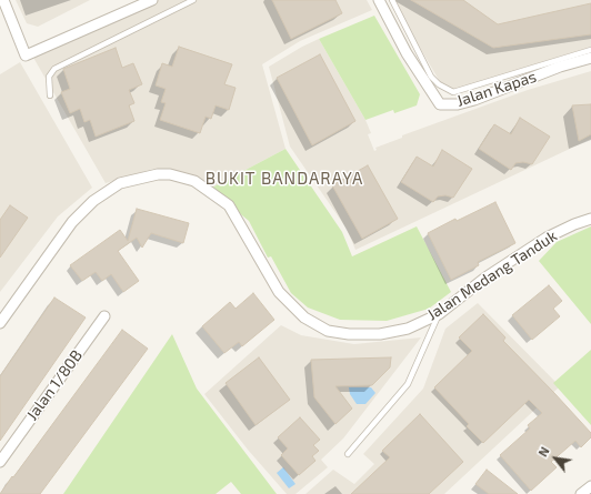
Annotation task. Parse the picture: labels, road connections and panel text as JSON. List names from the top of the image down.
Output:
{
  "streets": {
    "street": ["Jalan Kapas", "Jalan Medang Tanduk", "Jalan 1/80B"]
  },
  "districts": ["BUKIT BANDARAYA"],
  "north": "top left"
}
